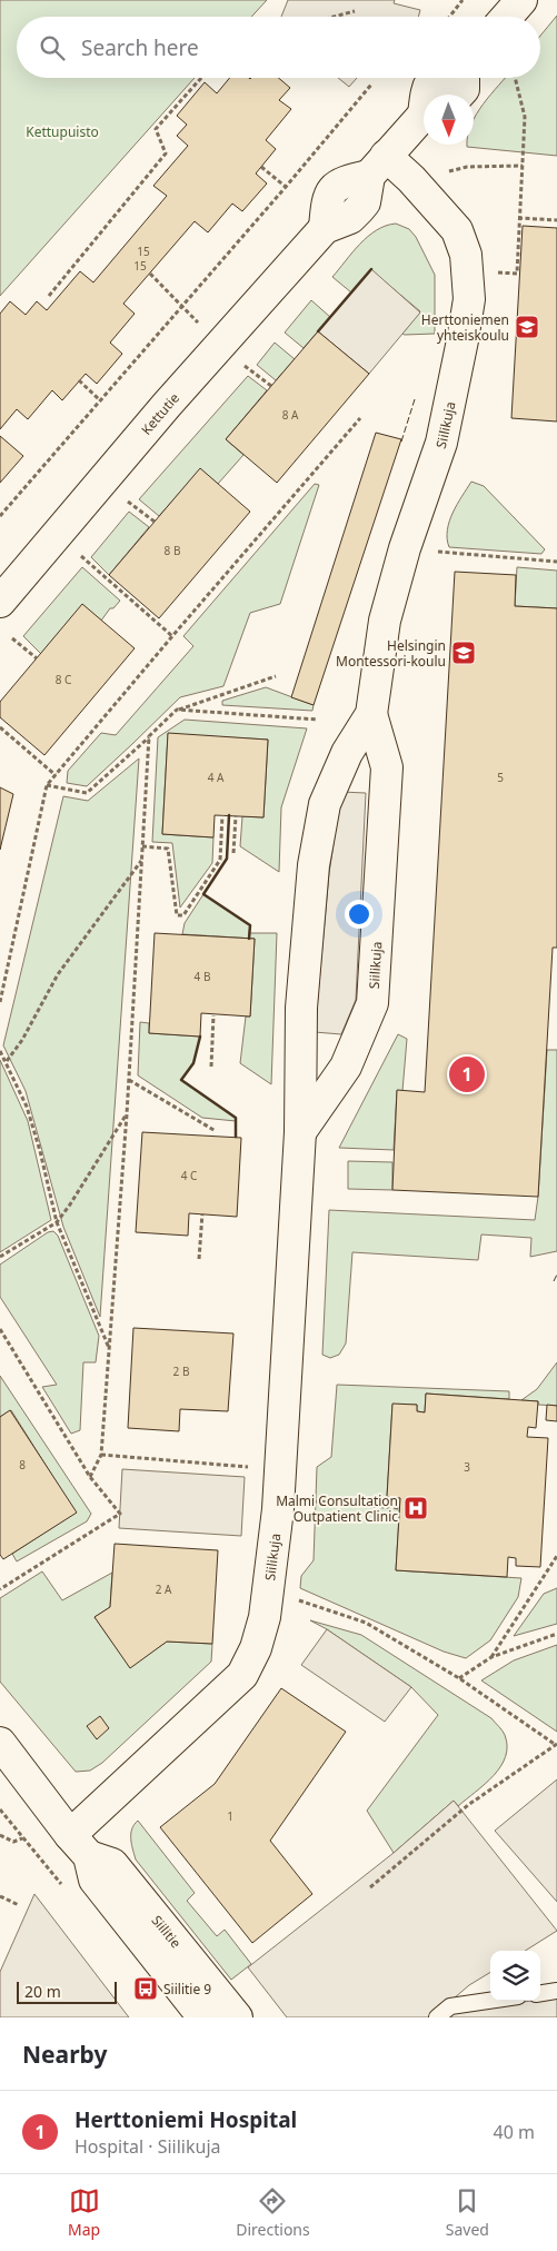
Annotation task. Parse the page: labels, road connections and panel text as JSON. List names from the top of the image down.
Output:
{
  "streets": {
    "street": ["Kettutie", "Siilikuja", "Siilitie"]
  },
  "crossings": [
    ["Kettutie", "Siilikuja"],
    ["Siilikuja", "Siilitie"]
  ],
  "parks": ["Kettupuisto"],
  "places": {
    "school or university": ["Herttoniemen yhteiskoulu", "Helsingin Montessori-koulu"],
    "hospital": ["Malmi Consultation Outpatient Clinic"],
    "bus stop": ["Siilitie 9"]
  },
  "house_numbers": [
    "15",
    "15",
    "8 A",
    "8 B",
    "8 C",
    "4 A",
    "5",
    "4 B",
    "4 C",
    "2 B",
    "8",
    "3",
    "2 A",
    "1"
  ],
  "scale_bar": "20 m",
  "north": "bottom",
  "page": {
    "search": "Search here",
    "pins": "1",
    "scale": "20 m",
    "heading": "Nearby",
    "list": [
      {
        "mark": "1",
        "name": "Herttoniemi Hospital",
        "note": "Hospital · Siilikuja",
        "value": "40 m"
      }
    ],
    "nav": ["Map", "Directions", "Saved"]
  }
}
